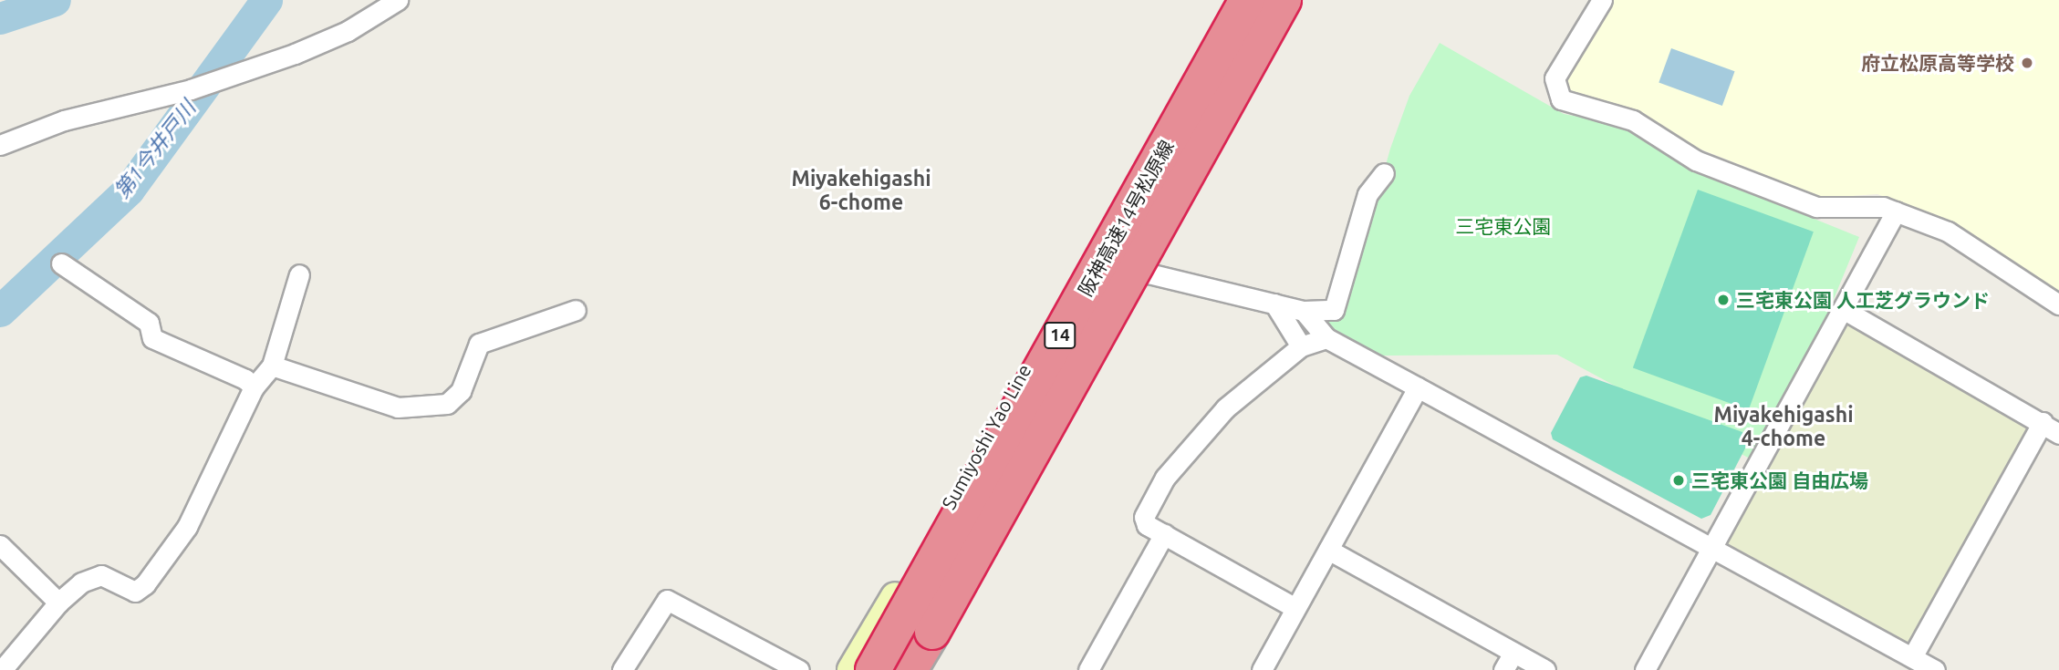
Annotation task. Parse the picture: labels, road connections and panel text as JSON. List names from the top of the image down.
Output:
{
  "streets": {
    "highway": ["阪神高速14号松原線", "14"],
    "main road": ["Sumiyoshi Yao Line"]
  },
  "districts": ["Miyakehigashi 6-chome", "Miyakehigashi 4-chome"],
  "water": ["第1今井戸川"],
  "parks": ["三宅東公園"],
  "places": ["府立松原高等学校", "三宅東公園 人工芝グラウンド", "三宅東公園 自由広場"]
}
